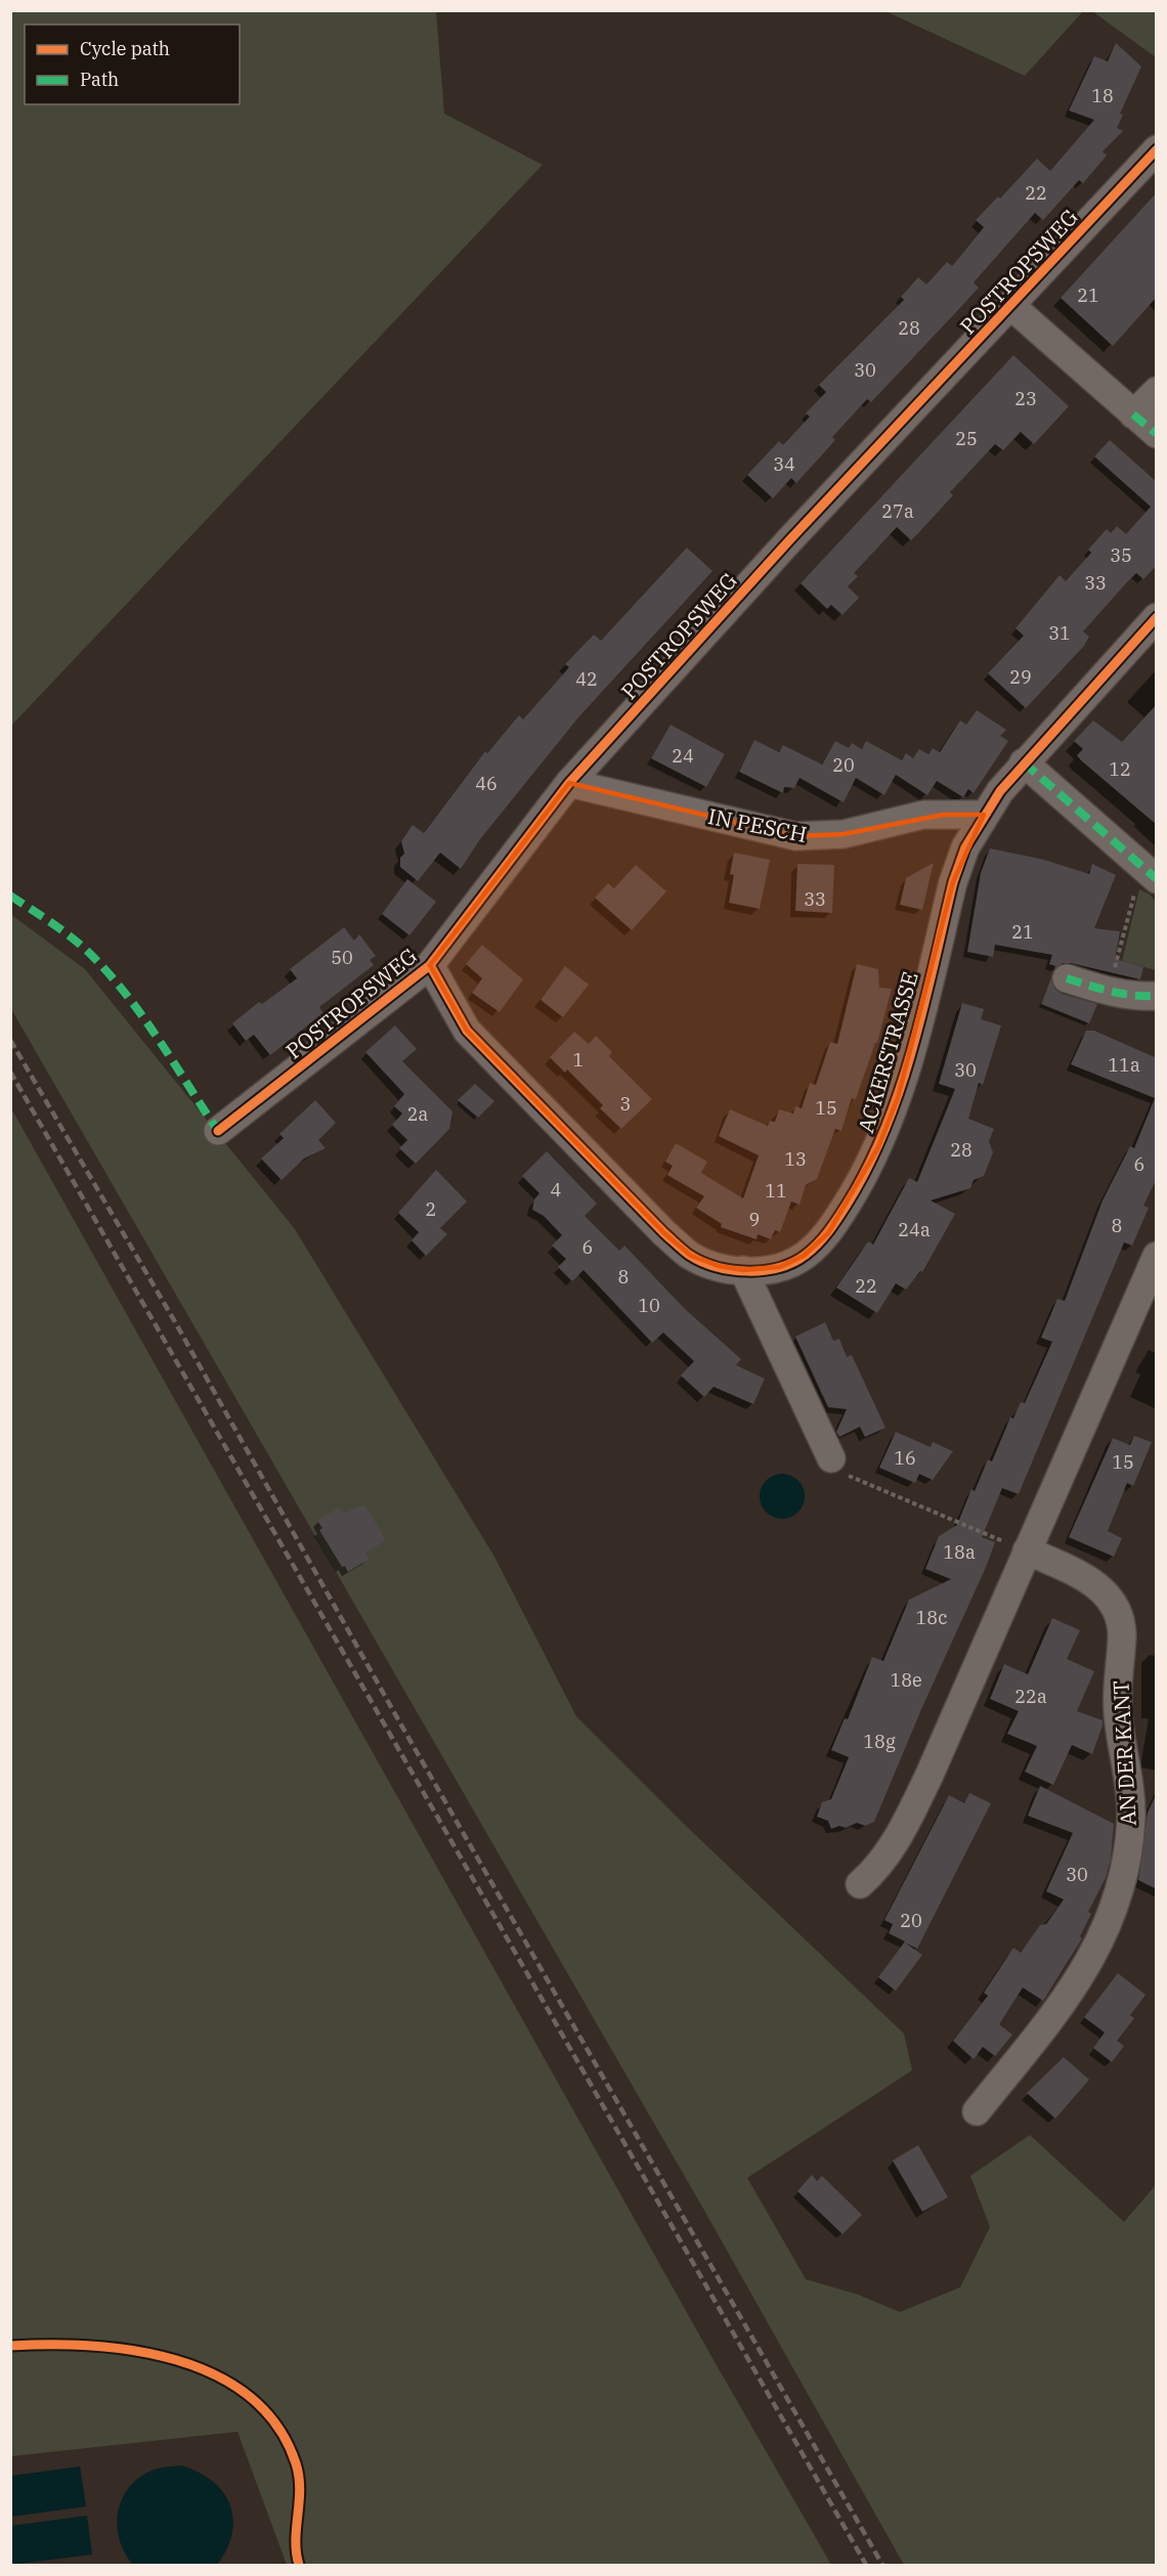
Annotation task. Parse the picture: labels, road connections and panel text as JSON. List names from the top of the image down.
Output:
{
  "streets": {
    "street": [
      "POSTROPSWEG",
      "IN PESCH",
      "ACKERSTRASSE",
      "AN DER KANT"
    ]
  },
  "crossings": [
    ["POSTROPSWEG", "IN PESCH"],
    ["POSTROPSWEG", "ACKERSTRASSE"],
    ["IN PESCH", "ACKERSTRASSE"]
  ],
  "house_numbers": [
    "18",
    "22",
    "21",
    "28",
    "30",
    "23",
    "25",
    "34",
    "27a",
    "35",
    "33",
    "31",
    "29",
    "42",
    "24",
    "20",
    "12",
    "46",
    "33",
    "21",
    "50",
    "1",
    "11a",
    "30",
    "3",
    "15",
    "2a",
    "28",
    "13",
    "6",
    "4",
    "11",
    "2",
    "9",
    "8",
    "24a",
    "6",
    "8",
    "22",
    "10",
    "16",
    "15",
    "18a",
    "18c",
    "18e",
    "22a",
    "18g",
    "30",
    "20"
  ],
  "legend": ["Cycle path", "Path"]
}
